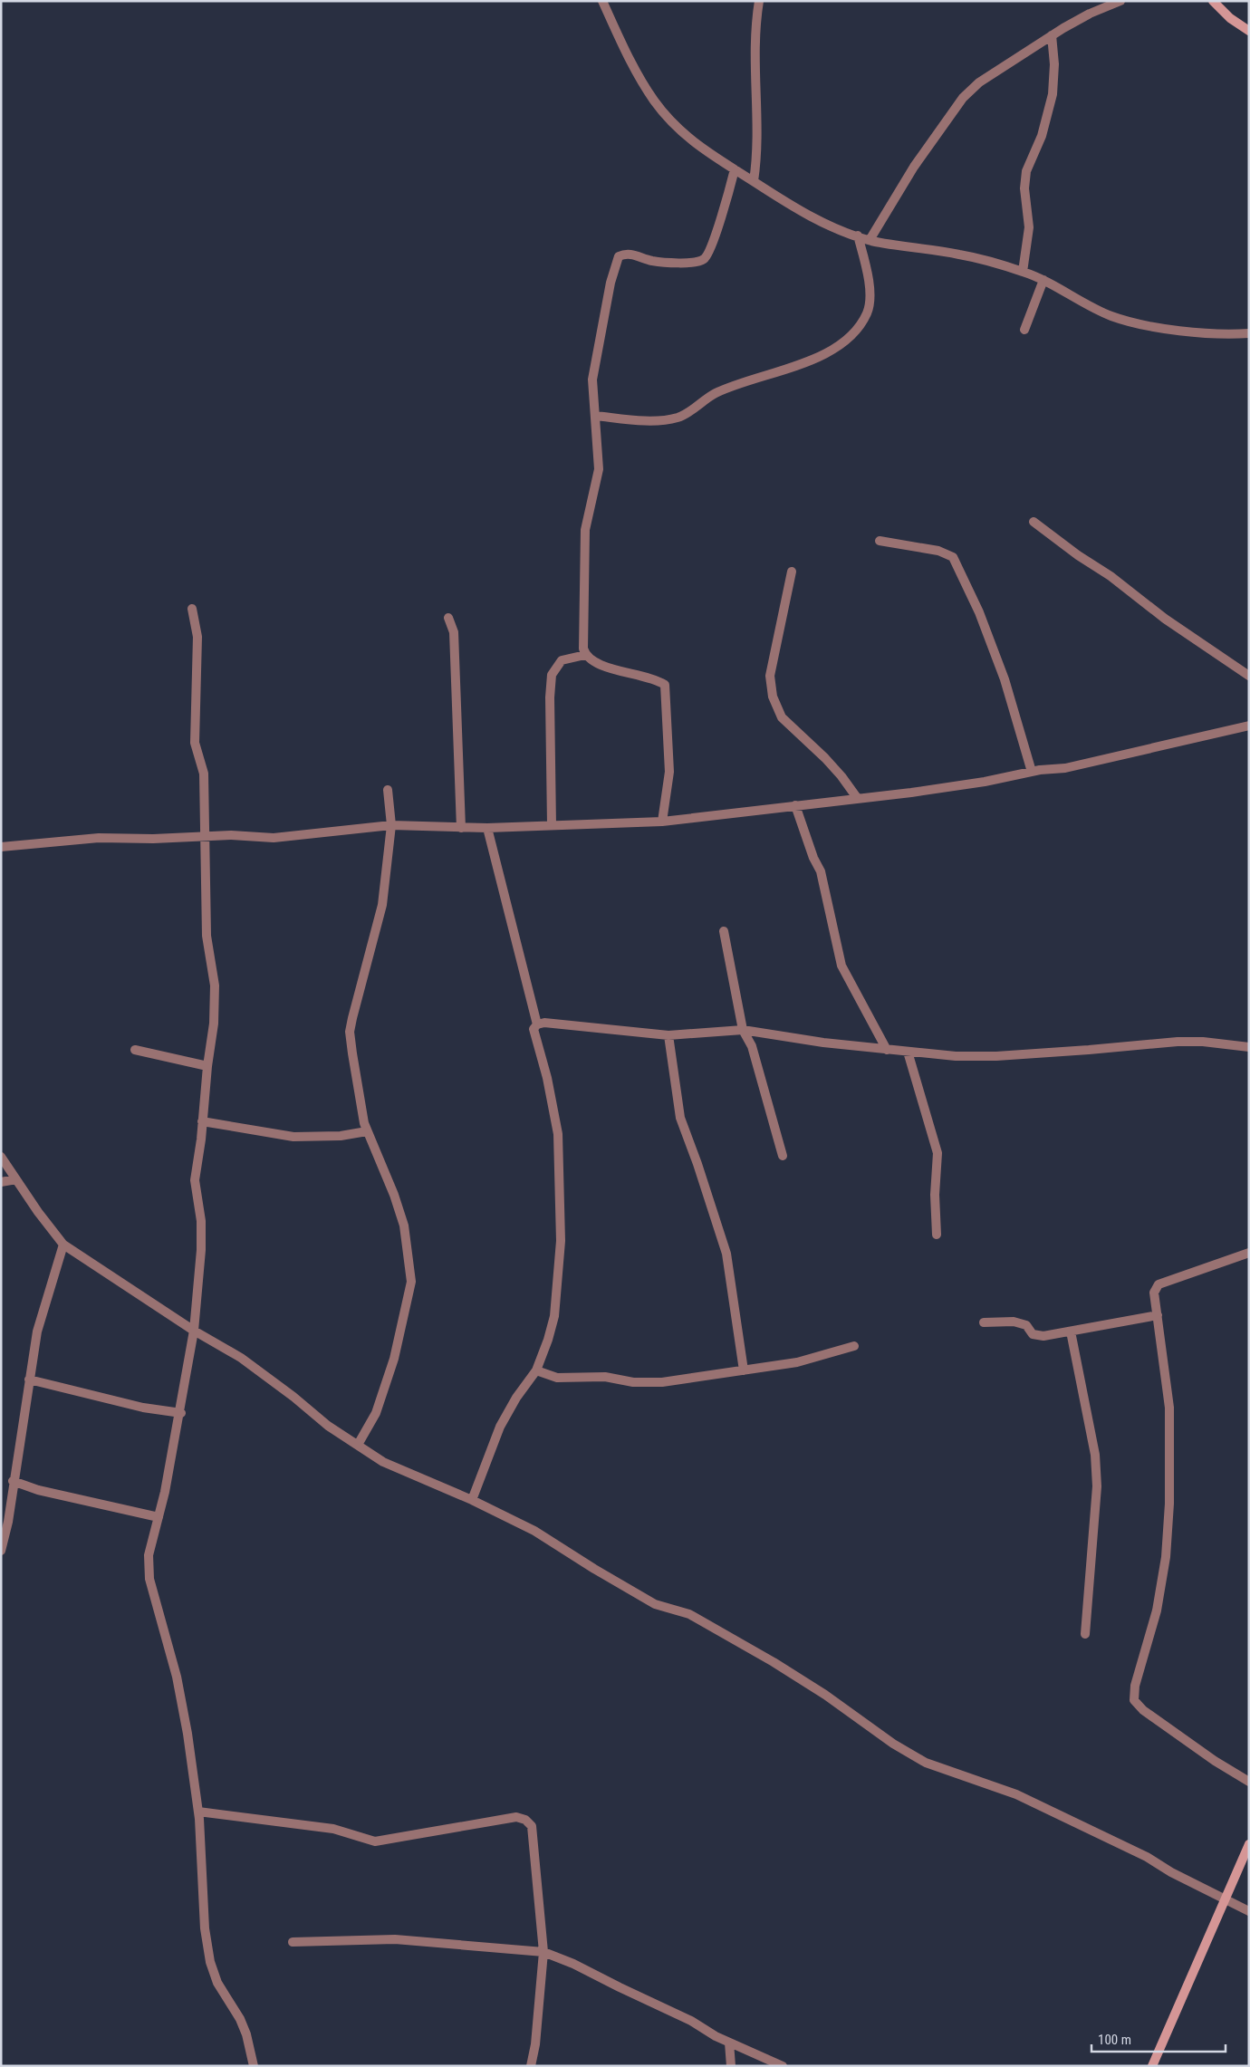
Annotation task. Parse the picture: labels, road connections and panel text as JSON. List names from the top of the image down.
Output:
{
  "scale_bar": "100 m"
}
